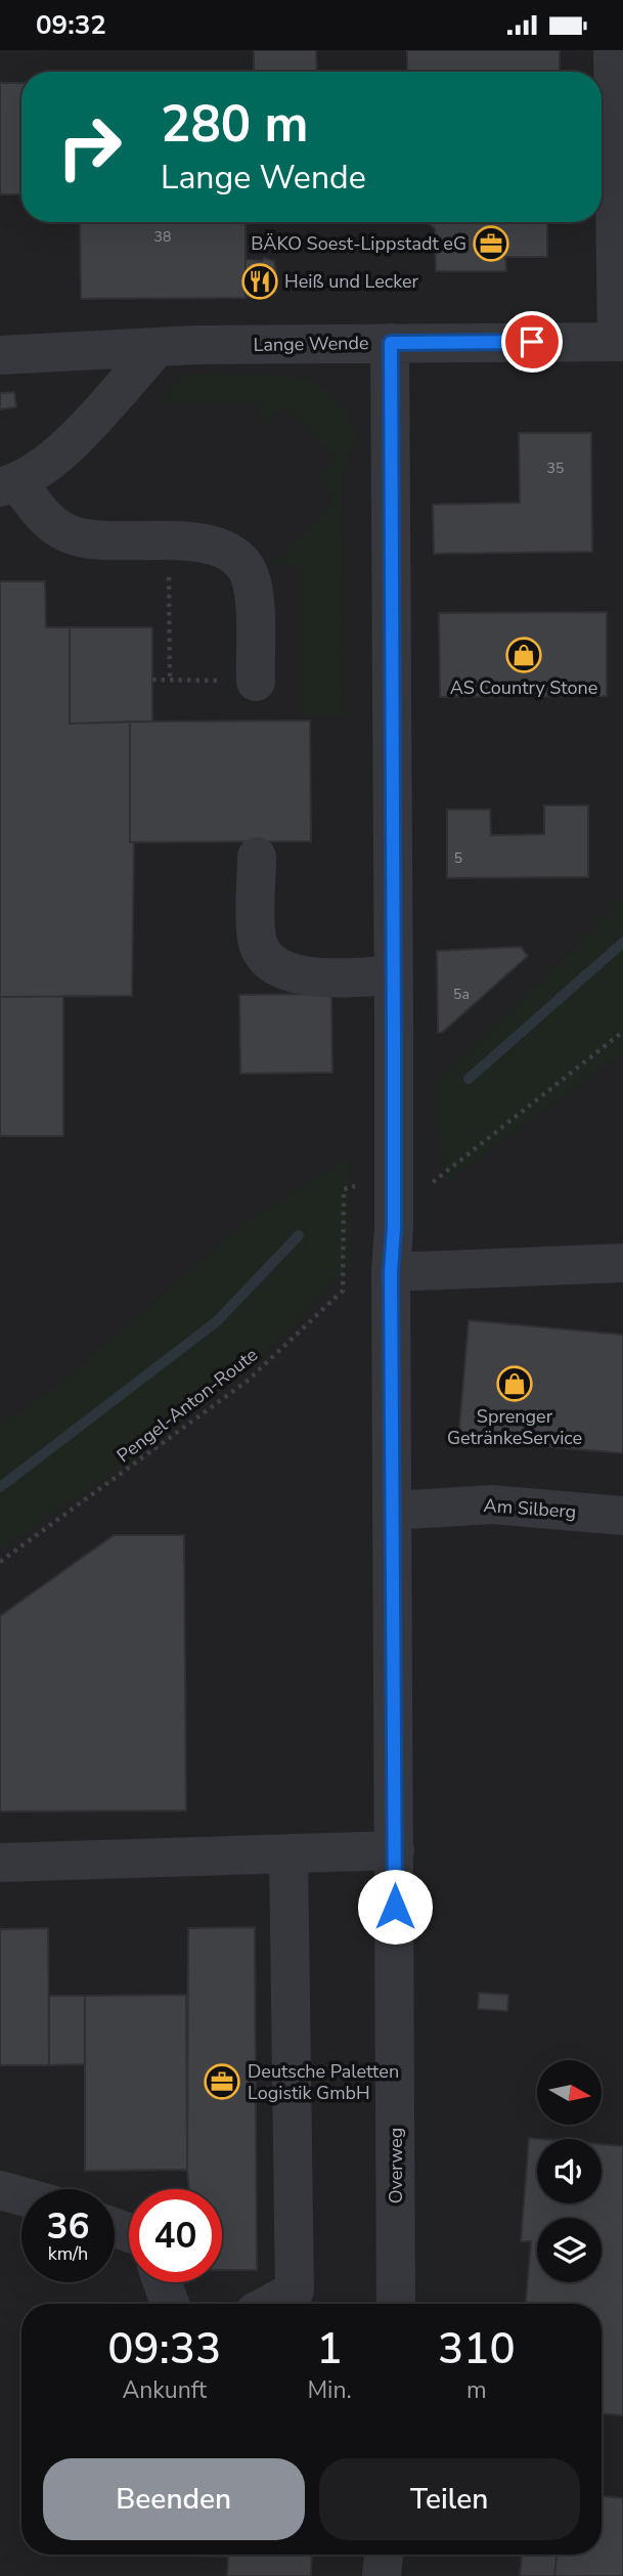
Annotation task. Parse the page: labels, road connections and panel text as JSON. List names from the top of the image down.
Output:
{
  "streets": {
    "street": ["Lange Wende", "Am Silberg", "Overweg"],
    "path": ["Pengel-Anton-Route"]
  },
  "crossings": [
    ["Lange Wende", "Overweg"],
    ["Pengel-Anton-Route", "Overweg"],
    ["Am Silberg", "Overweg"]
  ],
  "places": {
    "office": ["BÄKO Soest-Lippstadt eG", "Deutsche Paletten Logistik GmbH"],
    "restaurant": ["Heiß und Lecker"],
    "shop": ["AS Country Stone", "Sprenger GetränkeService"]
  },
  "house_numbers": [
    "38",
    "35",
    "5",
    "5a"
  ],
  "north": "right",
  "page": {
    "status": "09:32",
    "turn": ["280 m", "Lange Wende"],
    "speed": "36 km/h",
    "limit": "40",
    "eta": [
      "09:33",
      "Ankunft",
      "1",
      "Min.",
      "310",
      "m"
    ],
    "buttons": ["Beenden", "Teilen"]
  }
}
